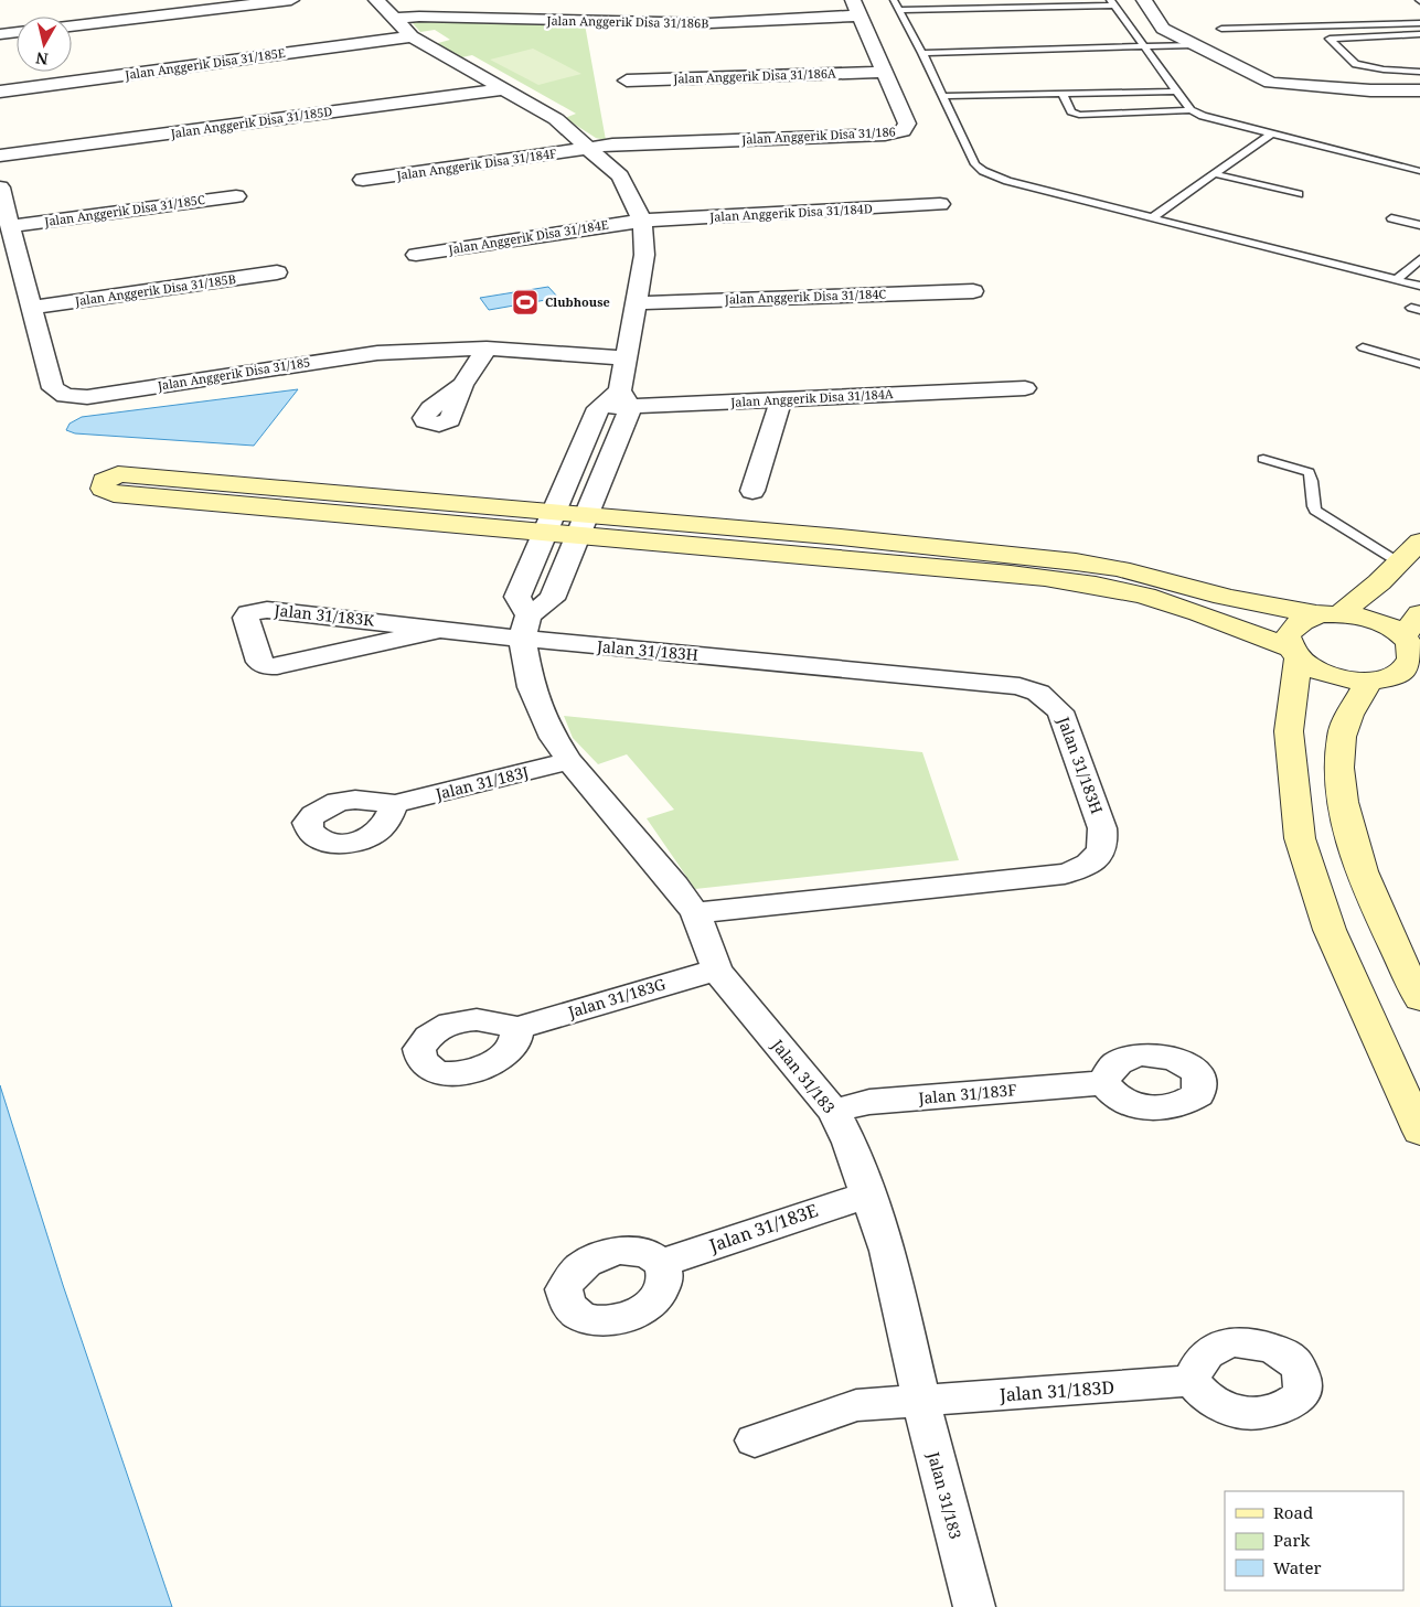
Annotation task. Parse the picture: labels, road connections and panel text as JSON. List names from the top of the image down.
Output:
{
  "streets": {
    "street": [
      "Jalan Anggerik Disa 31/186B",
      "Jalan Anggerik Disa 31/185E",
      "Jalan Anggerik Disa 31/186A",
      "Jalan Anggerik Disa 31/185D",
      "Jalan Anggerik Disa 31/186",
      "Jalan Anggerik Disa 31/184F",
      "Jalan Anggerik Disa 31/185C",
      "Jalan Anggerik Disa 31/184D",
      "Jalan Anggerik Disa 31/184E",
      "Jalan Anggerik Disa 31/185B",
      "Jalan Anggerik Disa 31/184C",
      "Jalan Anggerik Disa 31/185",
      "Jalan Anggerik Disa 31/184A",
      "Jalan 31/183K",
      "Jalan 31/183H",
      "Jalan 31/183J",
      "Jalan 31/183G",
      "Jalan 31/183",
      "Jalan 31/183F",
      "Jalan 31/183E",
      "Jalan 31/183D"
    ]
  },
  "crossings": [
    ["Jalan Anggerik Disa 31/186B", "Jalan Anggerik Disa 31/186"],
    ["Jalan Anggerik Disa 31/186A", "Jalan Anggerik Disa 31/186"],
    ["Jalan Anggerik Disa 31/186", "Jalan Anggerik Disa 31/184F"],
    ["Jalan Anggerik Disa 31/185C", "Jalan Anggerik Disa 31/185"],
    ["Jalan Anggerik Disa 31/184D", "Jalan Anggerik Disa 31/184E"],
    ["Jalan Anggerik Disa 31/185B", "Jalan Anggerik Disa 31/185"],
    ["Jalan 31/183K", "Jalan 31/183H"],
    ["Jalan 31/183K", "Jalan 31/183"],
    ["Jalan 31/183H", "Jalan 31/183"],
    ["Jalan 31/183J", "Jalan 31/183"],
    ["Jalan 31/183G", "Jalan 31/183"],
    ["Jalan 31/183", "Jalan 31/183F"],
    ["Jalan 31/183", "Jalan 31/183E"],
    ["Jalan 31/183", "Jalan 31/183D"]
  ],
  "places": {
    "sports": ["Clubhouse"]
  },
  "legend": ["Road", "Park", "Water"],
  "north": "bottom"
}
